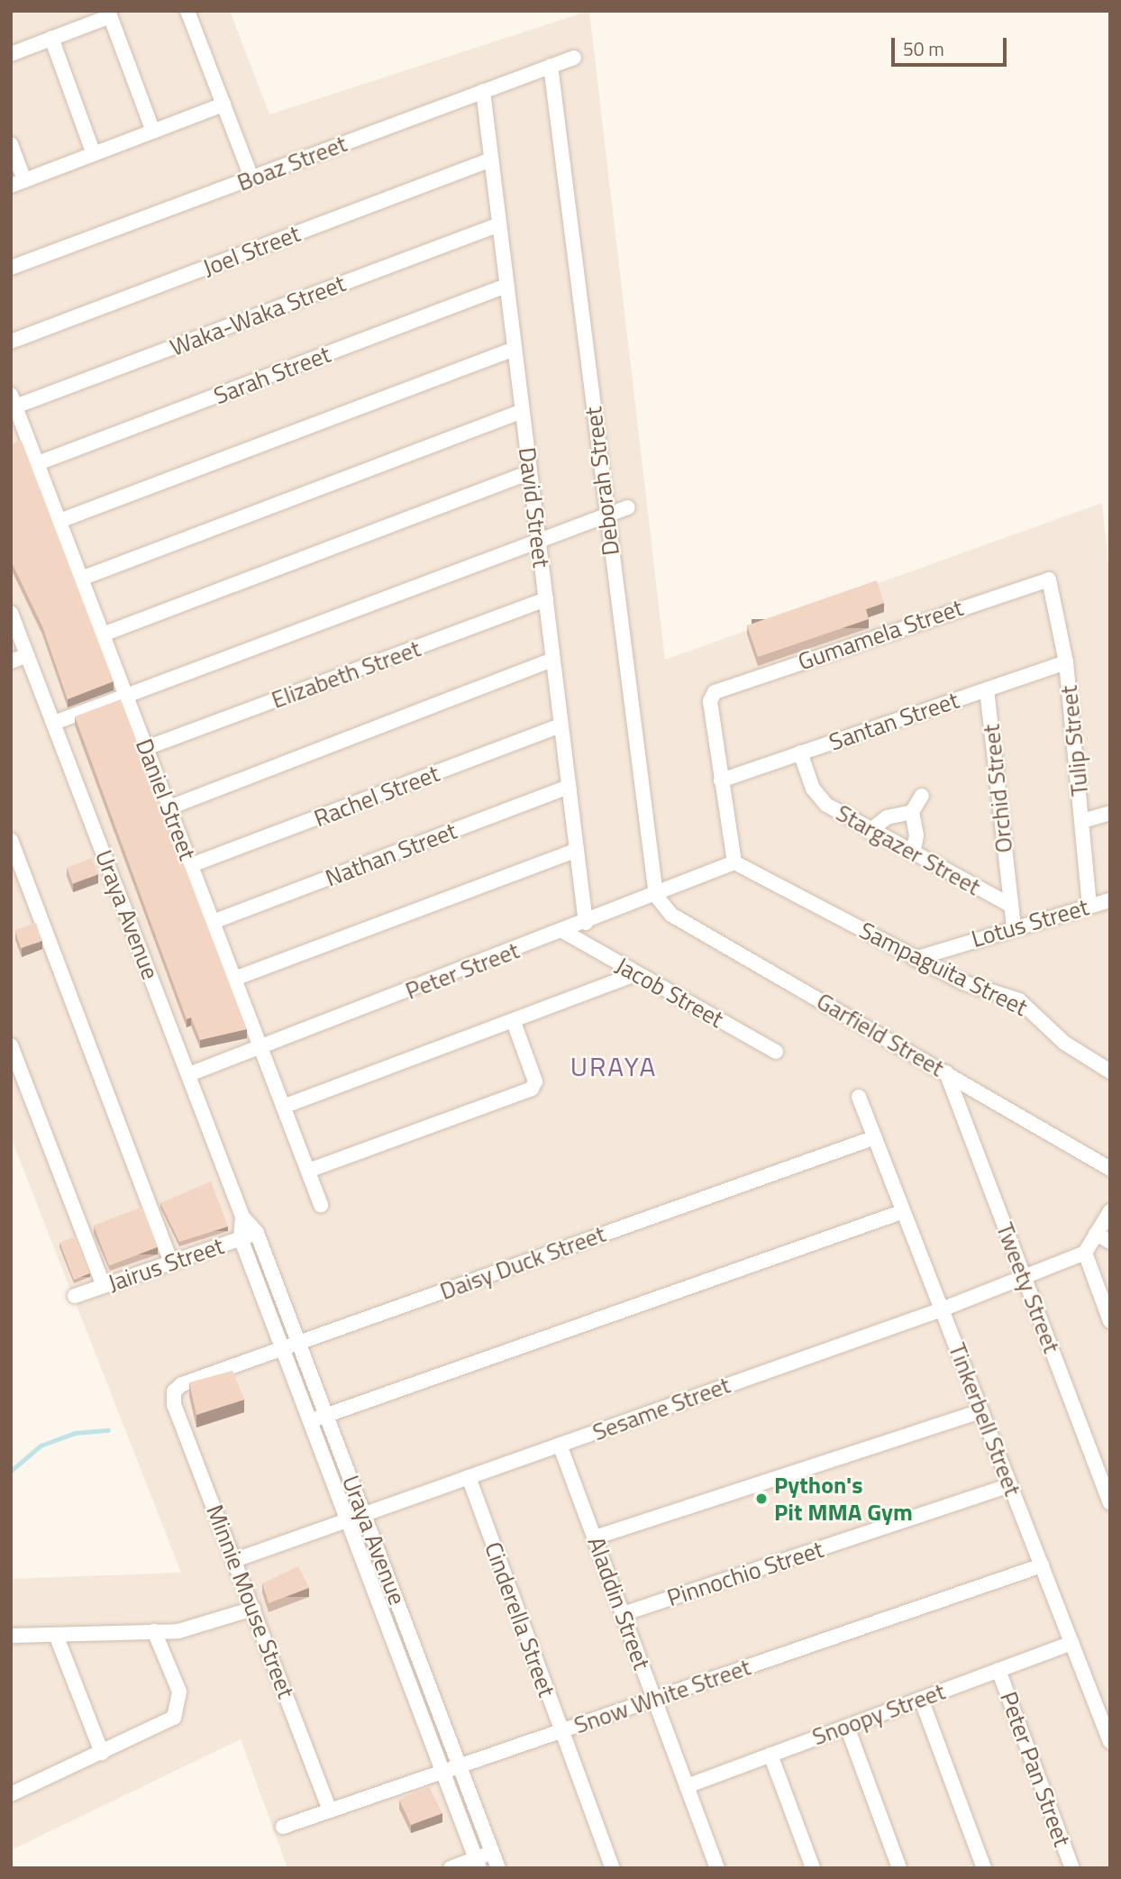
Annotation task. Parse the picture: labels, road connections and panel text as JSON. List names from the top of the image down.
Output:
{
  "streets": {
    "street": [
      "Boaz Street",
      "Joel Street",
      "Waka-Waka Street",
      "Sarah Street",
      "Deborah Street",
      "David Street",
      "Gumamela Street",
      "Elizabeth Street",
      "Santan Street",
      "Tulip Street",
      "Orchid Street",
      "Rachel Street",
      "Daniel Street",
      "Stargazer Street",
      "Nathan Street",
      "Uraya Avenue",
      "Lotus Street",
      "Sampaguita Street",
      "Peter Street",
      "Jacob Street",
      "Garfield Street",
      "Daisy Duck Street",
      "Jairus Street",
      "Tweety Street",
      "Sesame Street",
      "Tinkerbell Street",
      "Pinnochio Street",
      "Minnie Mouse Street",
      "Aladdin Street",
      "Cinderella Street",
      "Snow White Street",
      "Snoopy Street",
      "Peter Pan Street"
    ]
  },
  "crossings": [
    ["Boaz Street", "Deborah Street"],
    ["Boaz Street", "David Street"],
    ["Joel Street", "David Street"],
    ["Waka-Waka Street", "David Street"],
    ["Waka-Waka Street", "Daniel Street"],
    ["Sarah Street", "David Street"],
    ["Sarah Street", "Daniel Street"],
    ["Deborah Street", "Peter Street"],
    ["Deborah Street", "Garfield Street"],
    ["David Street", "Elizabeth Street"],
    ["David Street", "Rachel Street"],
    ["David Street", "Nathan Street"],
    ["David Street", "Peter Street"],
    ["Gumamela Street", "Santan Street"],
    ["Gumamela Street", "Tulip Street"],
    ["Elizabeth Street", "Daniel Street"],
    ["Santan Street", "Tulip Street"],
    ["Santan Street", "Orchid Street"],
    ["Santan Street", "Stargazer Street"],
    ["Tulip Street", "Lotus Street"],
    ["Orchid Street", "Stargazer Street"],
    ["Orchid Street", "Lotus Street"],
    ["Rachel Street", "Daniel Street"],
    ["Daniel Street", "Nathan Street"],
    ["Daniel Street", "Peter Street"],
    ["Uraya Avenue", "Peter Street"],
    ["Uraya Avenue", "Daisy Duck Street"],
    ["Uraya Avenue", "Jairus Street"],
    ["Uraya Avenue", "Sesame Street"],
    ["Uraya Avenue", "Snow White Street"],
    ["Lotus Street", "Sampaguita Street"],
    ["Sampaguita Street", "Peter Street"],
    ["Peter Street", "Jacob Street"],
    ["Peter Street", "Garfield Street"],
    ["Garfield Street", "Tweety Street"],
    ["Daisy Duck Street", "Tinkerbell Street"],
    ["Daisy Duck Street", "Minnie Mouse Street"],
    ["Tweety Street", "Sesame Street"],
    ["Sesame Street", "Tinkerbell Street"],
    ["Sesame Street", "Minnie Mouse Street"],
    ["Sesame Street", "Aladdin Street"],
    ["Sesame Street", "Cinderella Street"],
    ["Tinkerbell Street", "Pinnochio Street"],
    ["Tinkerbell Street", "Snow White Street"],
    ["Tinkerbell Street", "Snoopy Street"],
    ["Pinnochio Street", "Aladdin Street"],
    ["Minnie Mouse Street", "Snow White Street"],
    ["Aladdin Street", "Snow White Street"],
    ["Aladdin Street", "Snoopy Street"],
    ["Cinderella Street", "Snow White Street"],
    ["Snoopy Street", "Peter Pan Street"]
  ],
  "districts": ["URAYA"],
  "places": ["Python's Pit MMA Gym"],
  "scale_bar": "50 m"
}
